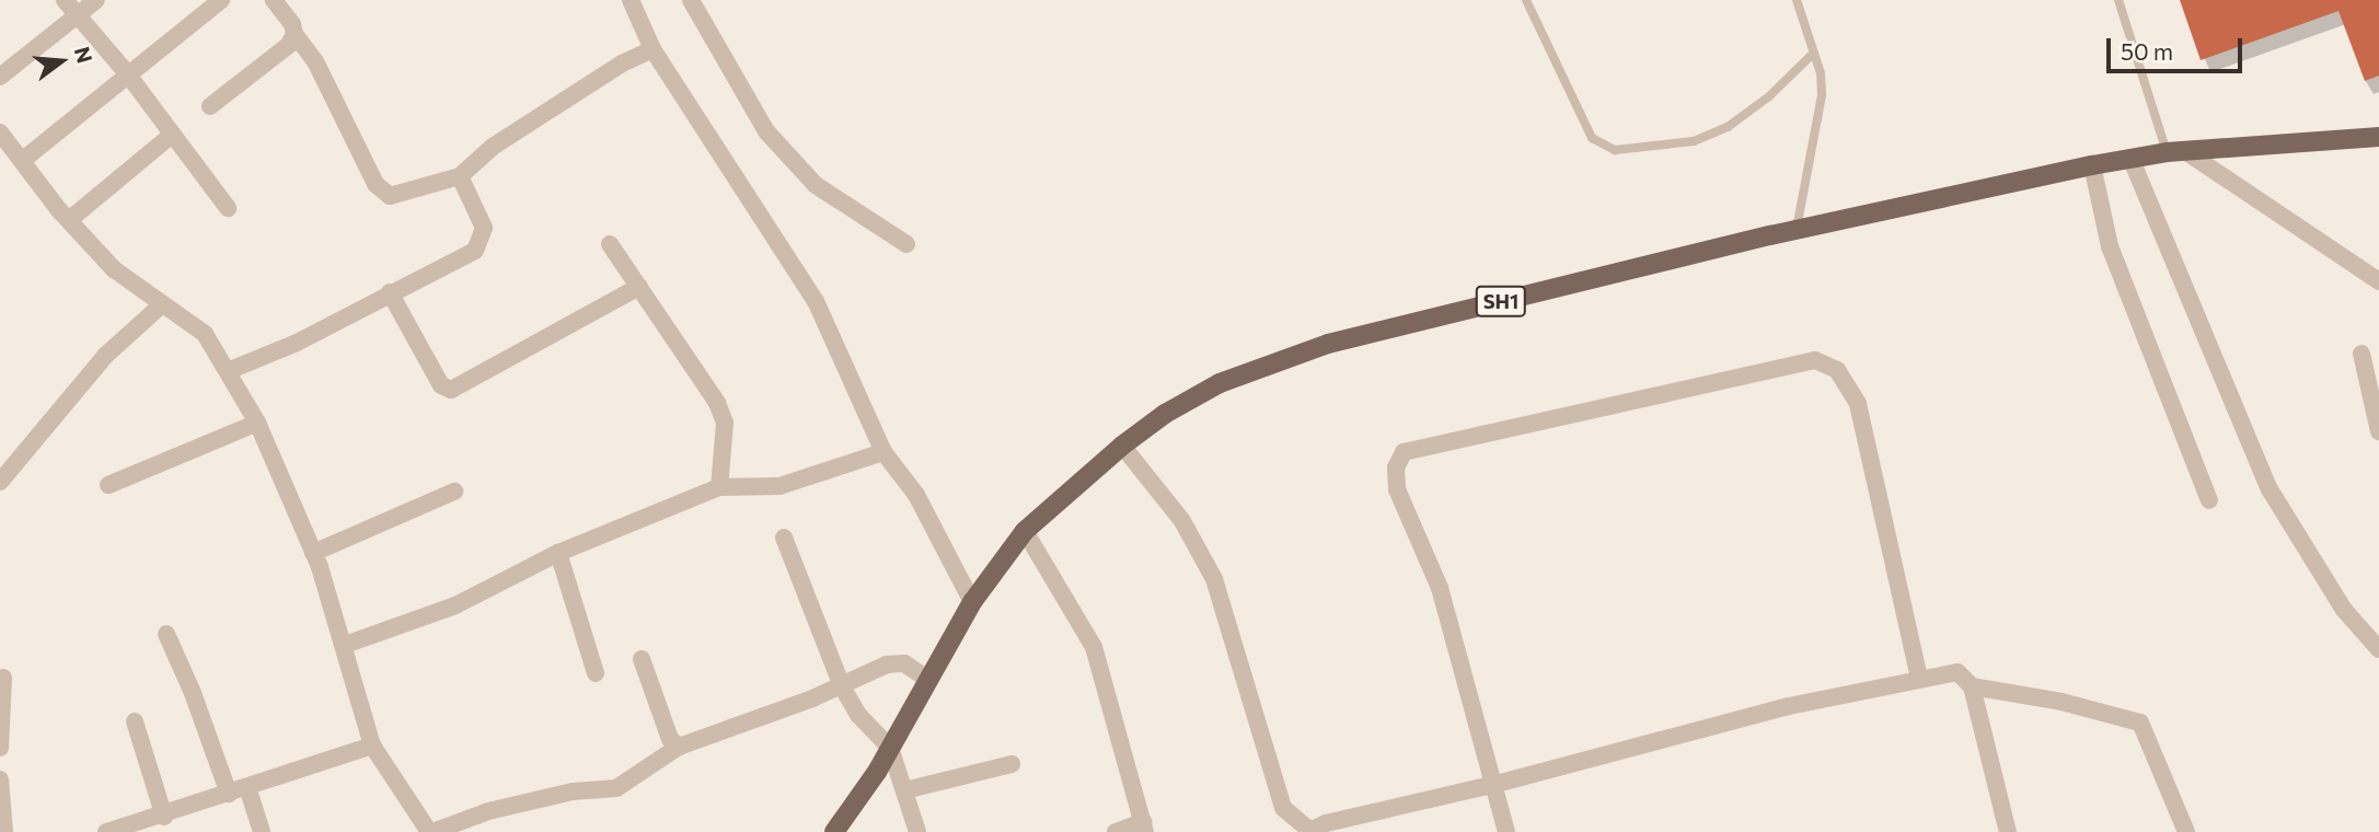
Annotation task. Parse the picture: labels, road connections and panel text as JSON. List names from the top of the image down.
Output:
{
  "streets": {
    "main road": ["SH1"]
  },
  "scale_bar": "50 m",
  "north": "right"
}
